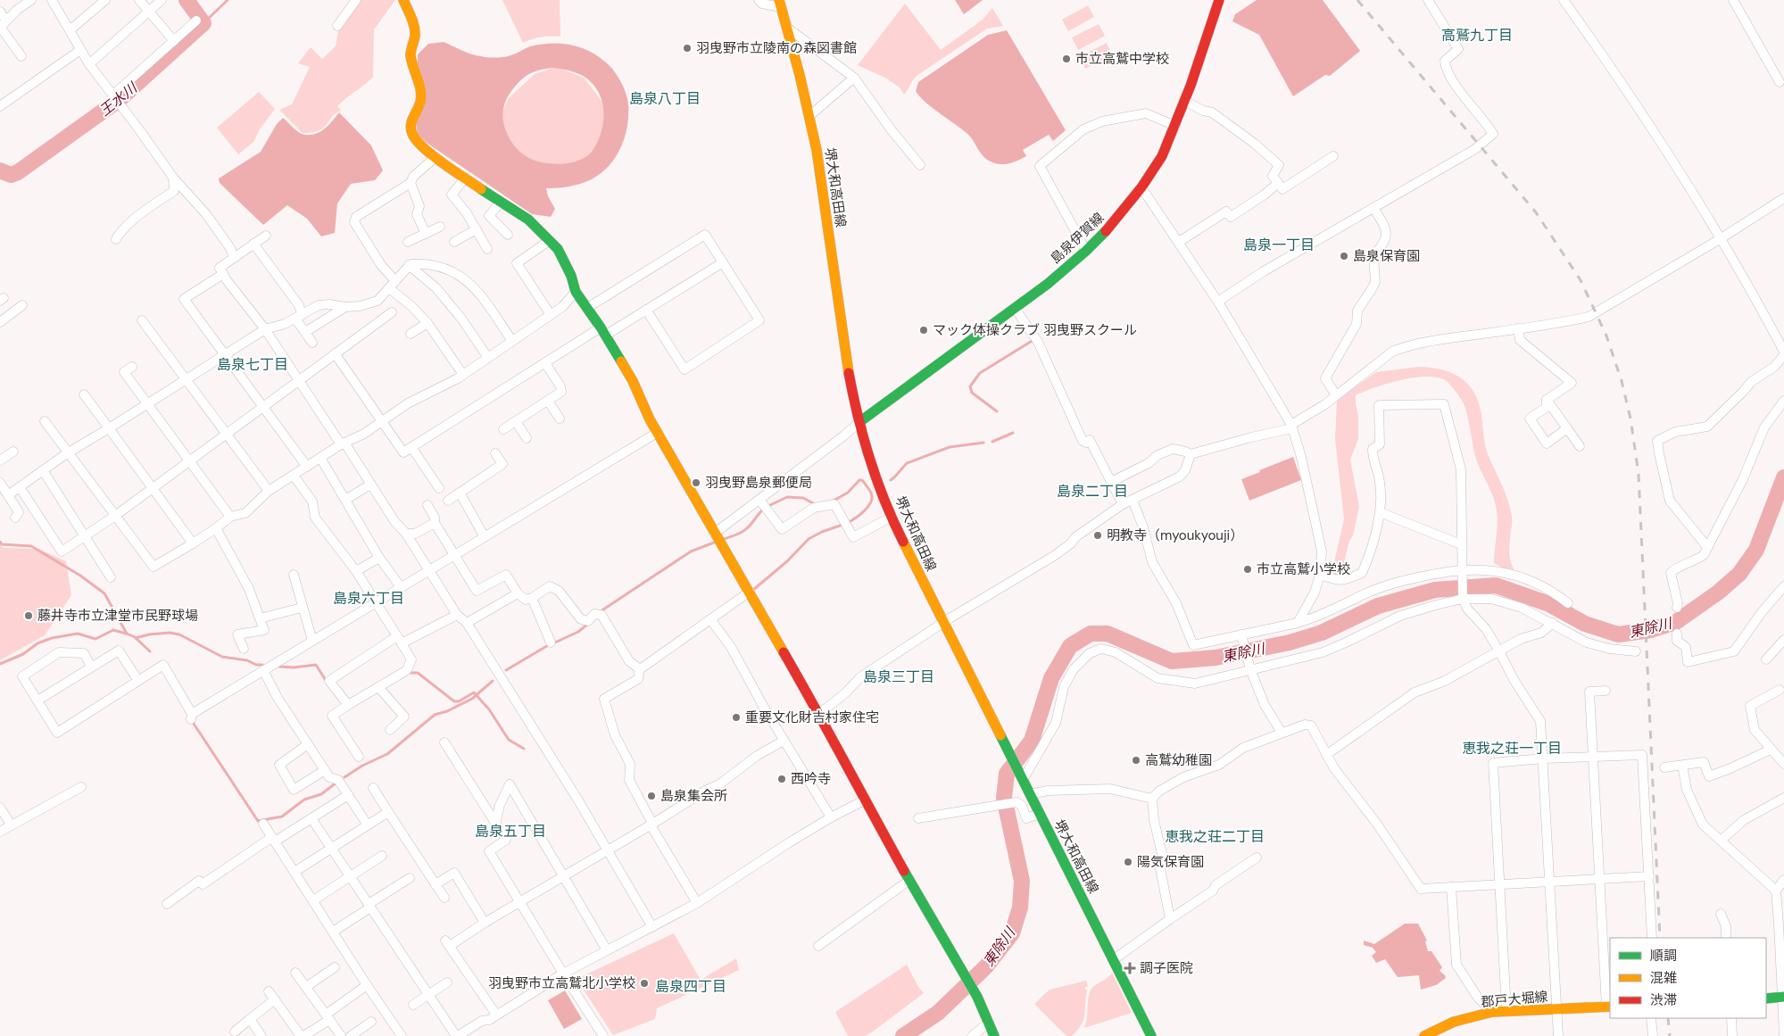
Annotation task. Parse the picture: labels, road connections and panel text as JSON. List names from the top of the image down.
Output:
{
  "streets": {
    "main road": ["堺大和高田線", "島泉伊賀線", "郡戸大堀線"]
  },
  "crossings": [
    ["堺大和高田線", "島泉伊賀線"]
  ],
  "districts": [
    "高鷲九丁目",
    "島泉八丁目",
    "島泉一丁目",
    "島泉七丁目",
    "島泉二丁目",
    "島泉六丁目",
    "島泉三丁目",
    "恵我之荘一丁目",
    "島泉五丁目",
    "恵我之荘二丁目",
    "島泉四丁目"
  ],
  "water": ["王水川", "東除川"],
  "places": {
    "other": [
      "羽曳野市立陵南の森図書館",
      "市立高鷲中学校",
      "島泉保育園",
      "マック体操クラブ 羽曳野スクール",
      "羽曳野島泉郵便局",
      "明教寺（myoukyouji）",
      "市立高鷲小学校",
      "藤井寺市立津堂市民野球場",
      "重要文化財吉村家住宅",
      "高鷲幼稚園",
      "西吟寺",
      "島泉集会所",
      "陽気保育園",
      "羽曳野市立高鷲北小学校"
    ],
    "health": ["調子医院"]
  },
  "legend": ["順調", "混雑", "渋滞"]
}
